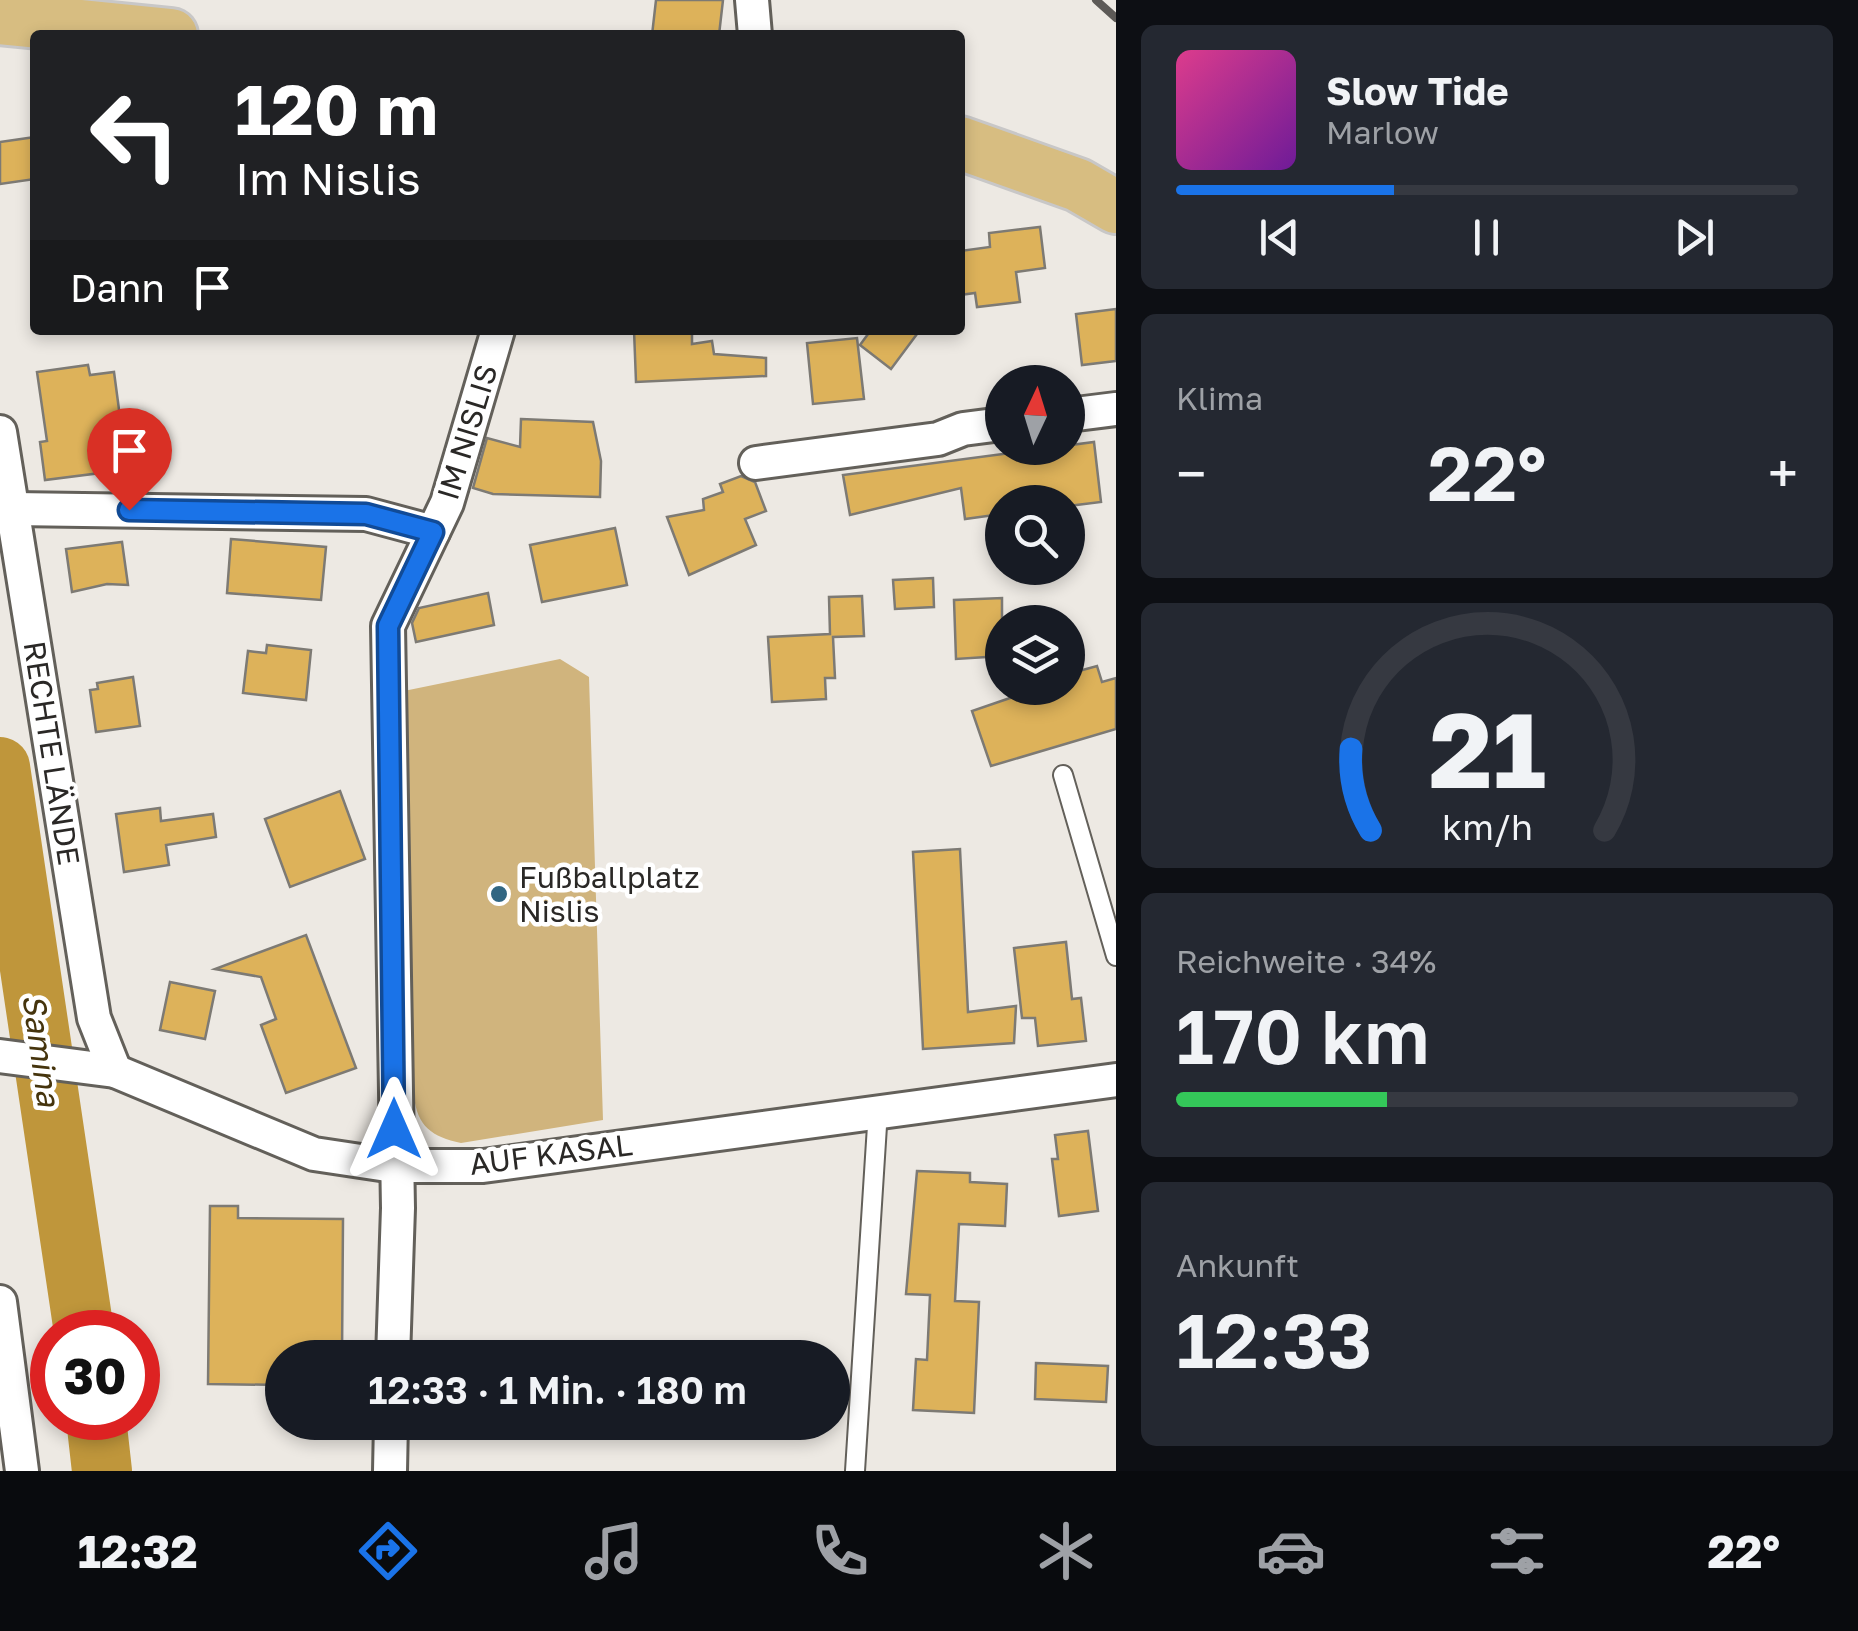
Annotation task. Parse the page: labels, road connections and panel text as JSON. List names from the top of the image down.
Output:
{
  "streets": {
    "street": ["IM NISLIS", "RECHTE LÄNDE", "AUF KASAL"]
  },
  "crossings": [
    ["IM NISLIS", "RECHTE LÄNDE"],
    ["IM NISLIS", "AUF KASAL"],
    ["RECHTE LÄNDE", "AUF KASAL"]
  ],
  "water": ["Samina"],
  "places": ["Fußballplatz Nislis"],
  "north": "top",
  "page": {
    "turn": ["120 m", "Im Nislis"],
    "song": ["Slow Tide", "Marlow"],
    "then": "Dann",
    "tile": [
      "Klima",
      ["Reichweite · 34%", "170 km"],
      ["Ankunft", "12:33"]
    ],
    "heat": ["−", "22°", "+"],
    "limit": "30",
    "trip": "12:33 · 1 Min. · 180 m",
    "tabs": ["12:32", "22°"],
    "gauge": ["21", "km/h"]
  }
}
